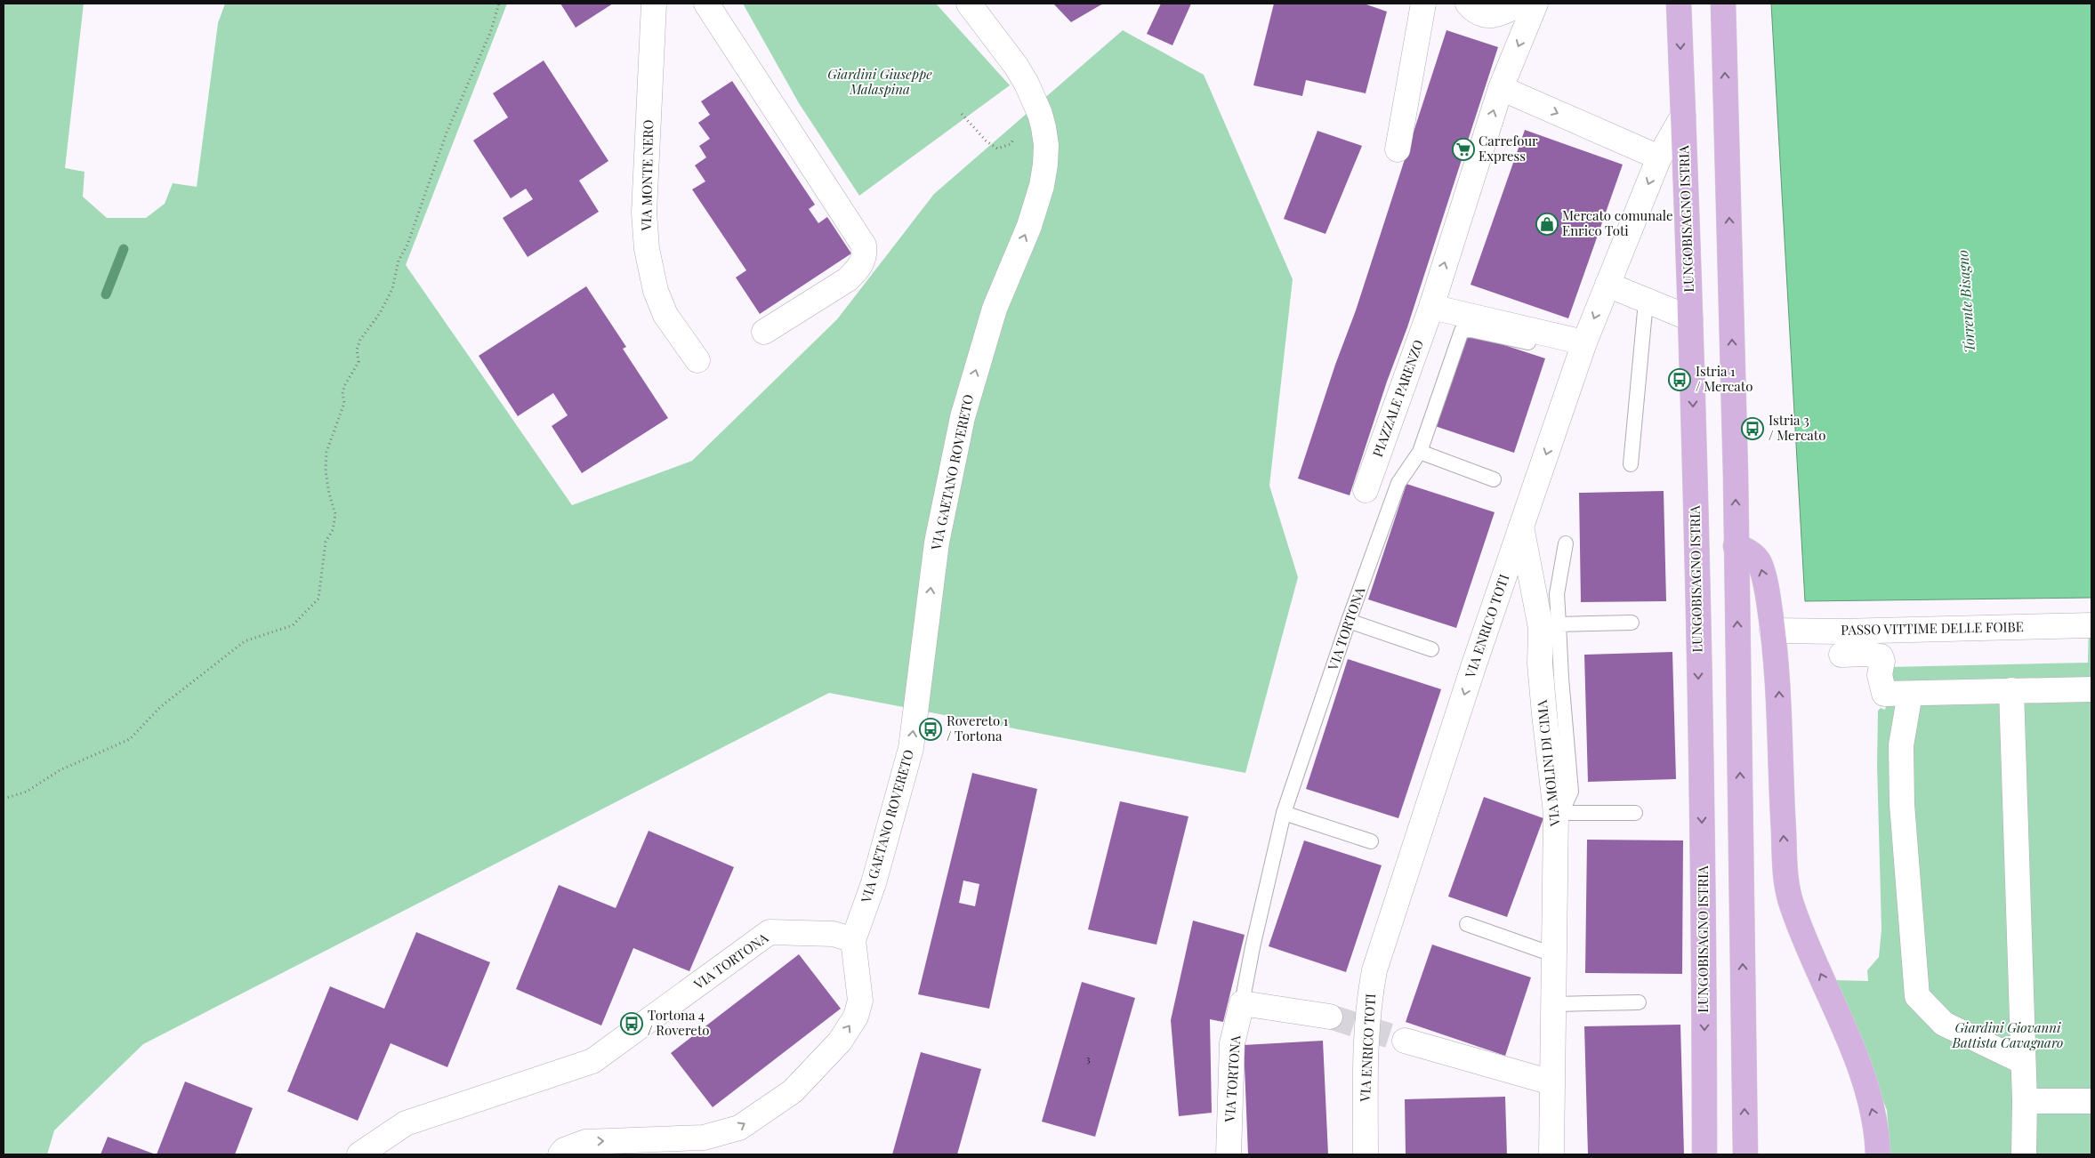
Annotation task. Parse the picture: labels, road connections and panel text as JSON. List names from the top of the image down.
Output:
{
  "streets": {
    "main road": ["LUNGOBISAGNO ISTRIA"],
    "street": [
      "VIA MONTE NERO",
      "PIAZZALE PARENZO",
      "VIA GAETANO ROVERETO",
      "VIA ENRICO TOTI",
      "VIA TORTONA",
      "PASSO VITTIME DELLE FOIBE",
      "VIA MOLINI DI CIMA"
    ]
  },
  "crossings": [
    ["LUNGOBISAGNO ISTRIA", "VIA ENRICO TOTI"],
    ["VIA GAETANO ROVERETO", "VIA TORTONA"],
    ["VIA ENRICO TOTI", "VIA MOLINI DI CIMA"]
  ],
  "one_way": ["VIA GAETANO ROVERETO", "VIA ENRICO TOTI"],
  "water": ["Torrente Bisagno"],
  "parks": ["Giardini Giuseppe Malaspina", "Giardini Giovanni Battista Cavagnaro"],
  "places": {
    "supermarket": ["Carrefour Express"],
    "shop": ["Mercato comunale Enrico Toti"],
    "bus stop": [
      "Istria 1 / Mercato",
      "Istria 3 / Mercato",
      "Rovereto 1 / Tortona",
      "Tortona 4 / Rovereto"
    ]
  },
  "house_numbers": ["3"]
}
